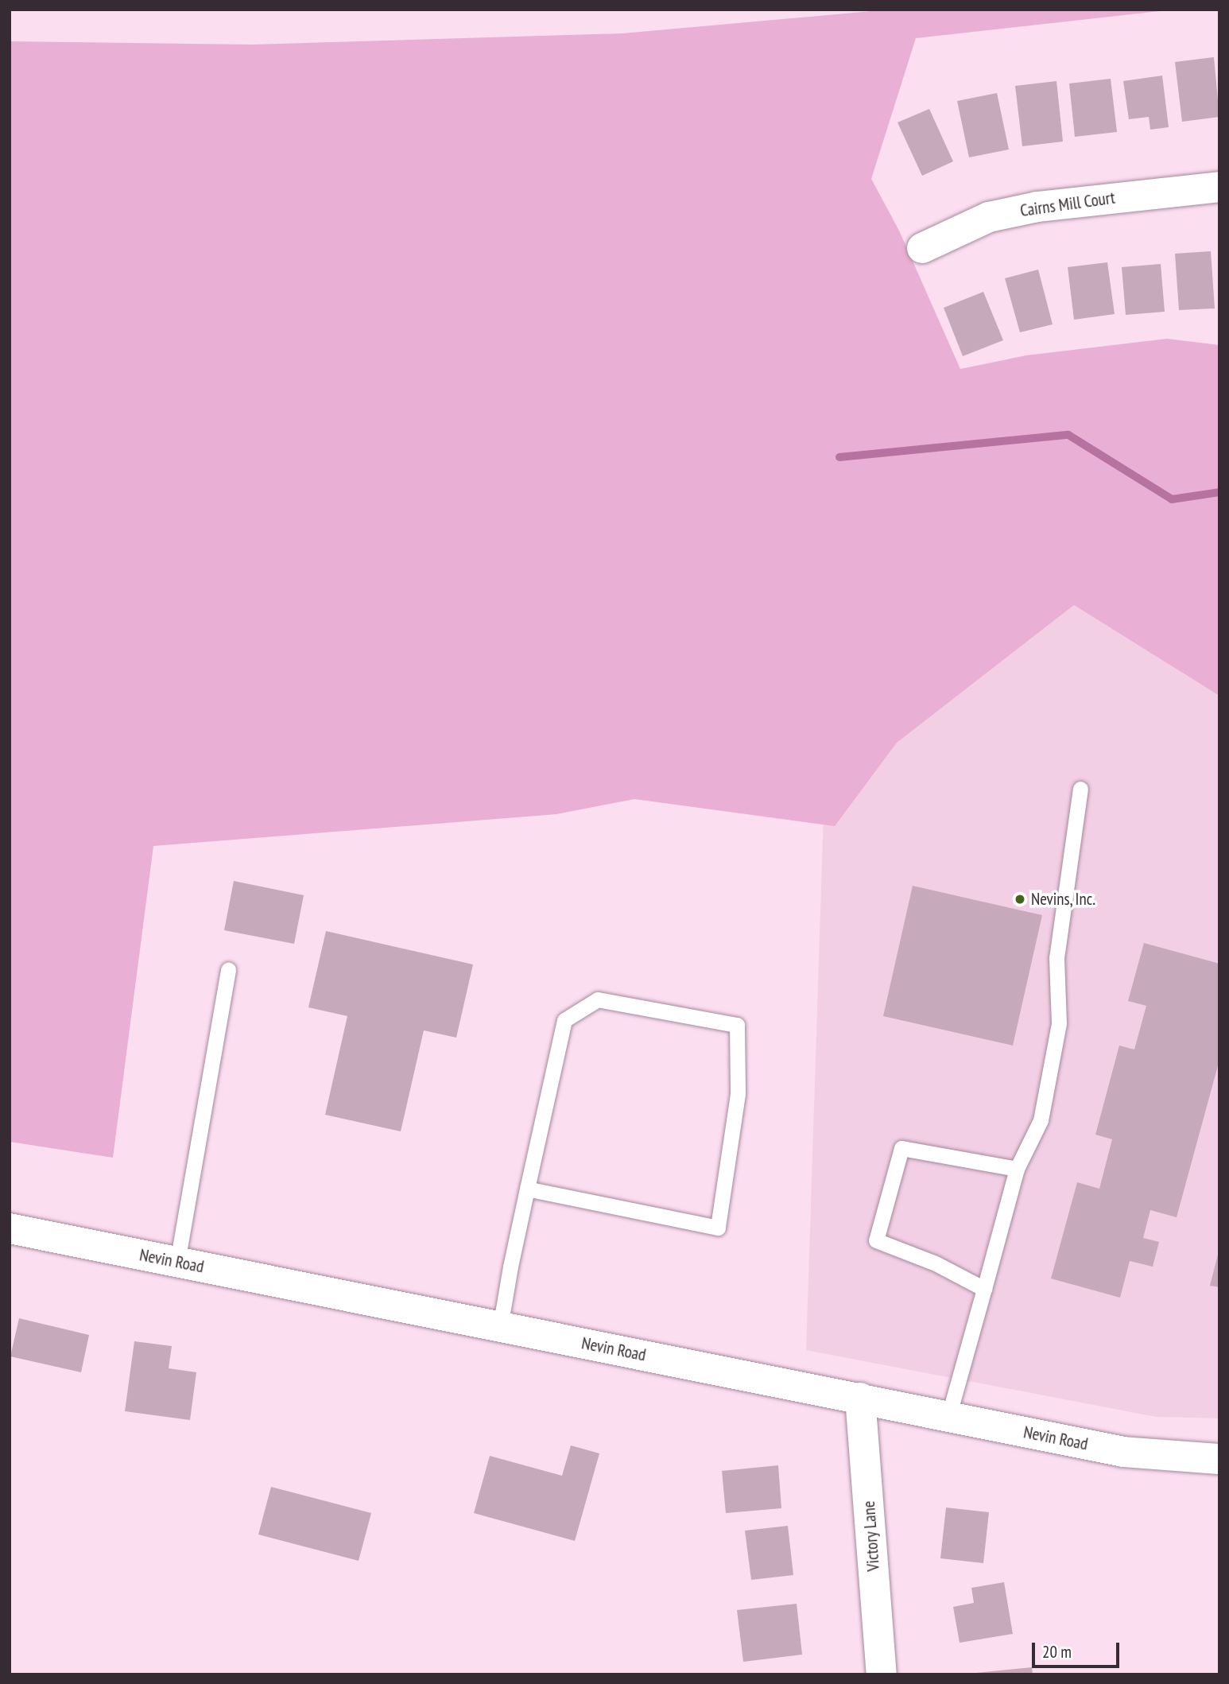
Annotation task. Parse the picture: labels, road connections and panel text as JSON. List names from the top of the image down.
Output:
{
  "streets": {
    "street": ["Cairns Mill Court", "Nevin Road", "Victory Lane"]
  },
  "crossings": [
    ["Nevin Road", "Victory Lane"]
  ],
  "places": ["Nevins, Inc."],
  "scale_bar": "20 m"
}
